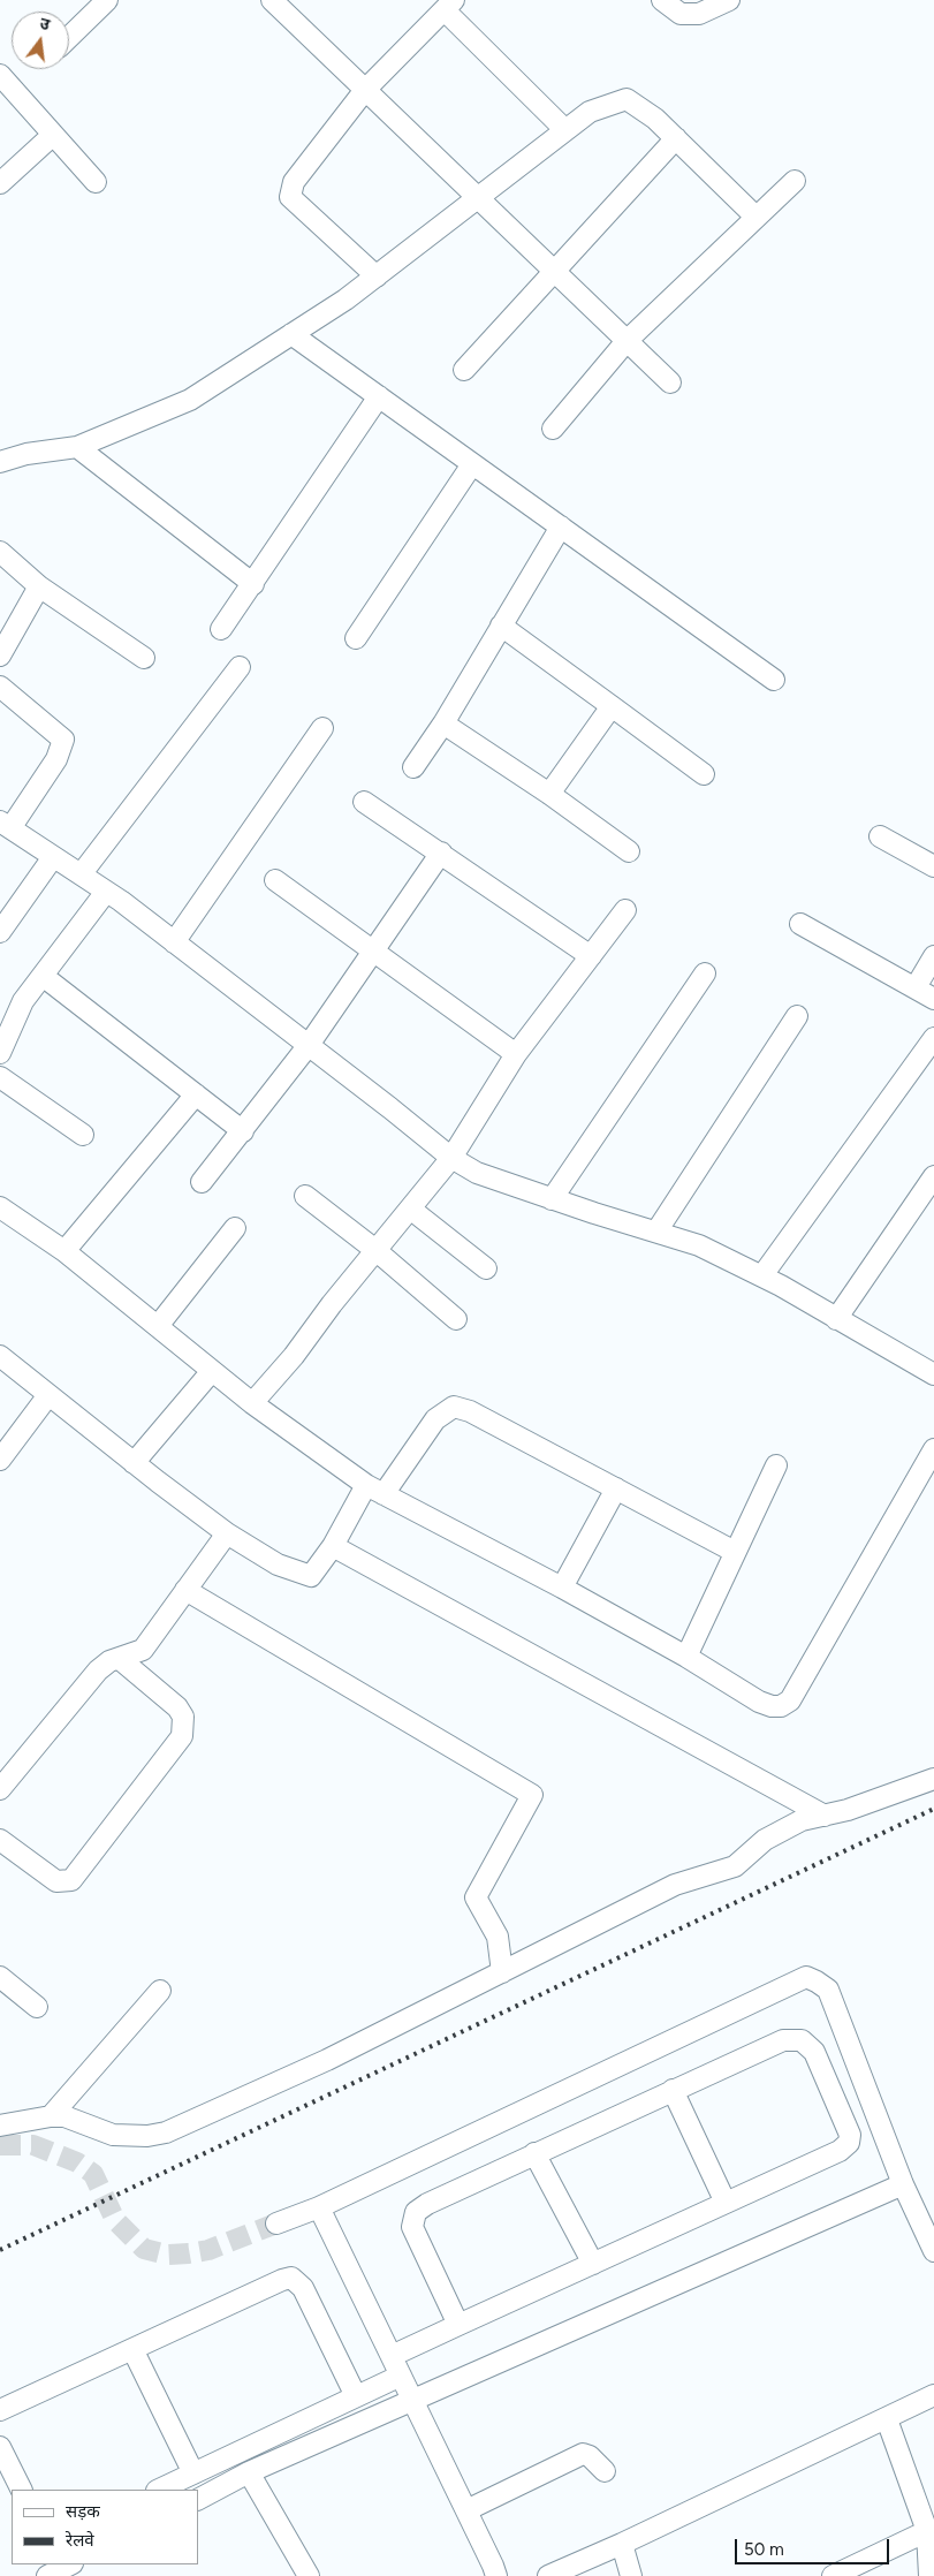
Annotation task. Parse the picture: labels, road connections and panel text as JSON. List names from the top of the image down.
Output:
{
  "legend": ["सड़क", "रेलवे"],
  "scale_bar": "50 m",
  "north": "top"
}
